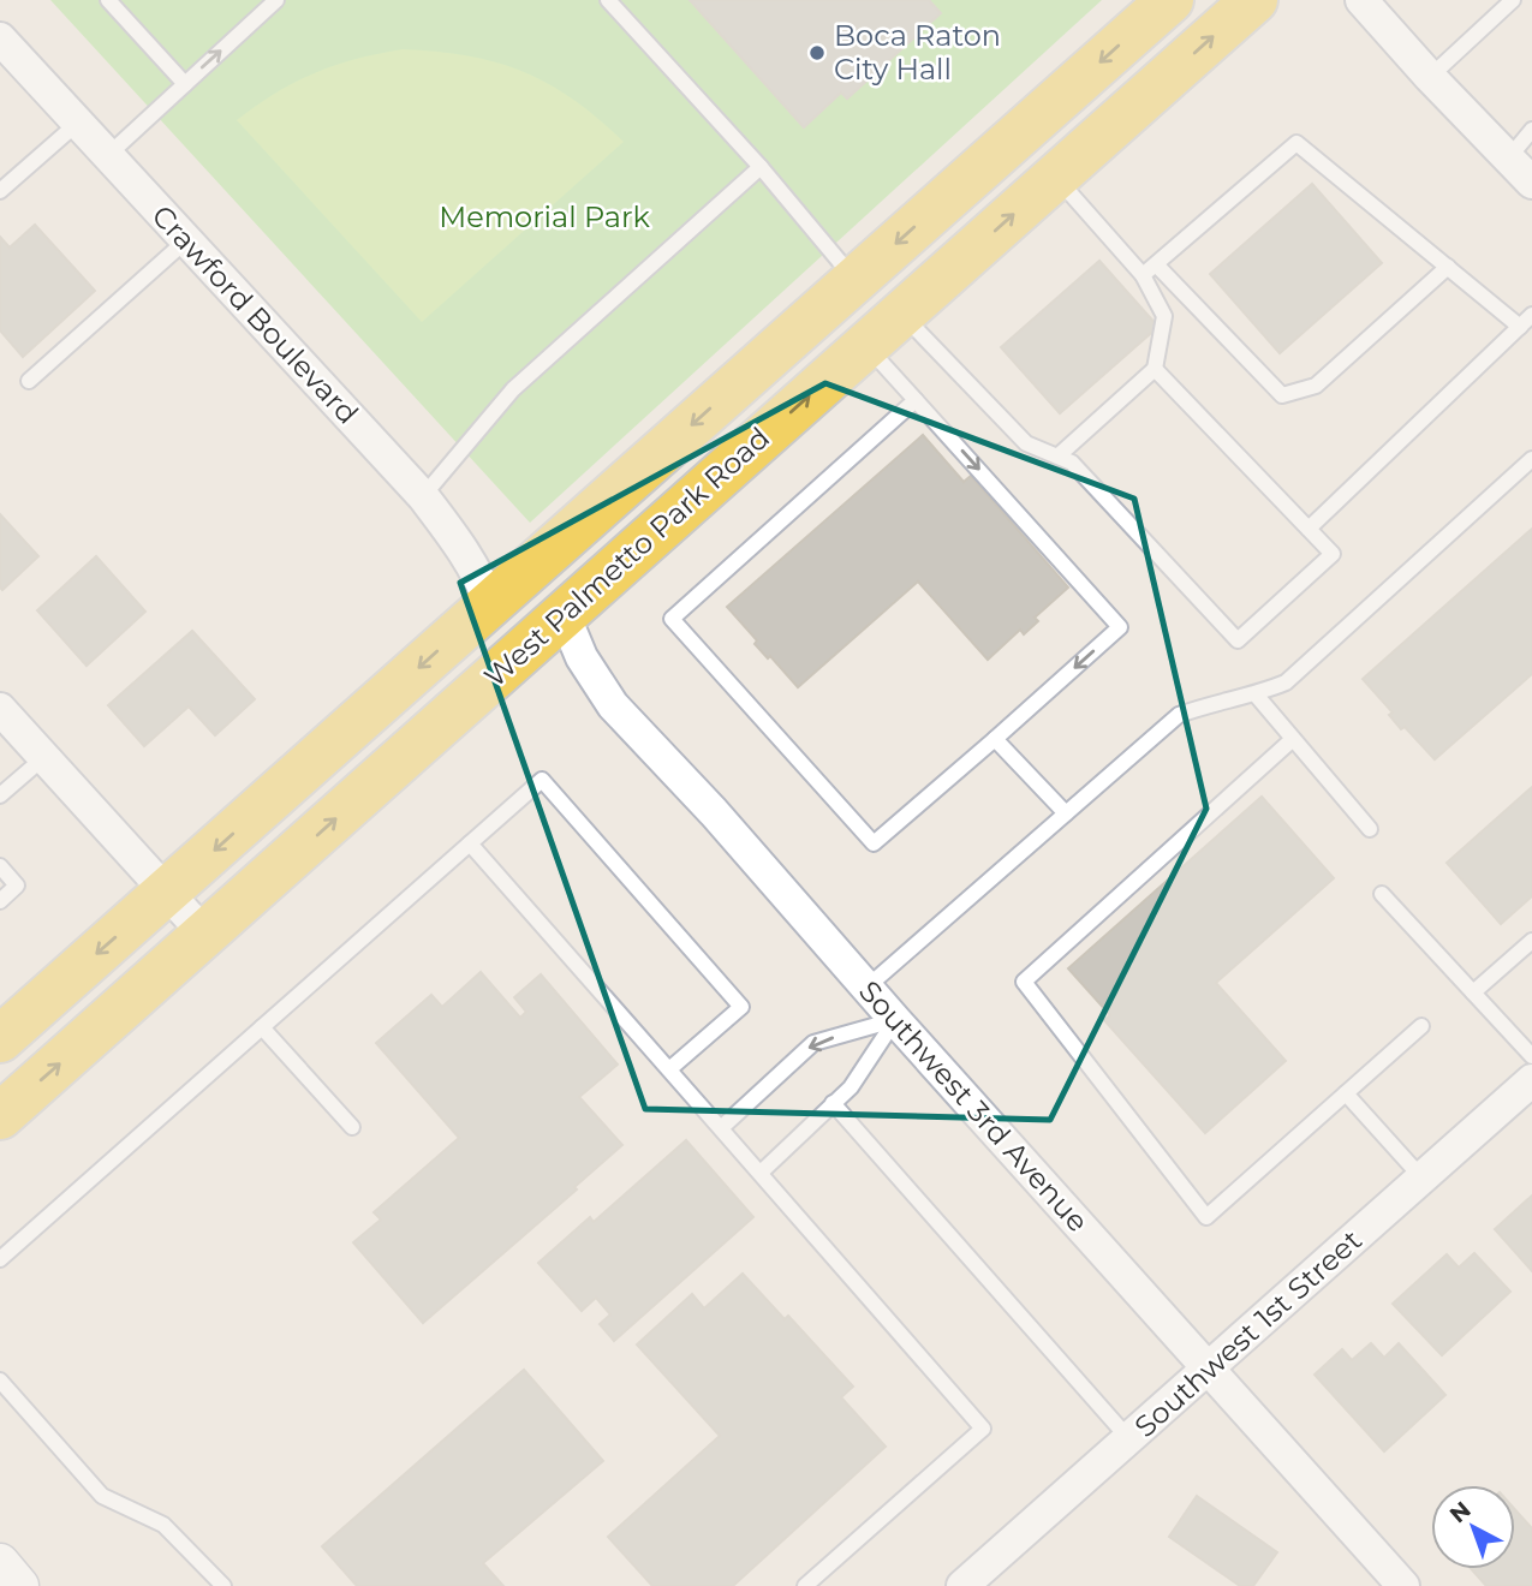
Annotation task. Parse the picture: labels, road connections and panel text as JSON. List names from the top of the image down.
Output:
{
  "streets": {
    "main road": ["West Palmetto Park Road"],
    "street": ["Crawford Boulevard", "Southwest 3rd Avenue", "Southwest 1st Street"]
  },
  "crossings": [
    ["Crawford Boulevard", "West Palmetto Park Road"],
    ["West Palmetto Park Road", "Southwest 3rd Avenue"],
    ["Southwest 3rd Avenue", "Southwest 1st Street"]
  ],
  "parks": ["Memorial Park"],
  "places": ["Boca Raton City Hall"],
  "north": "top left"
}
